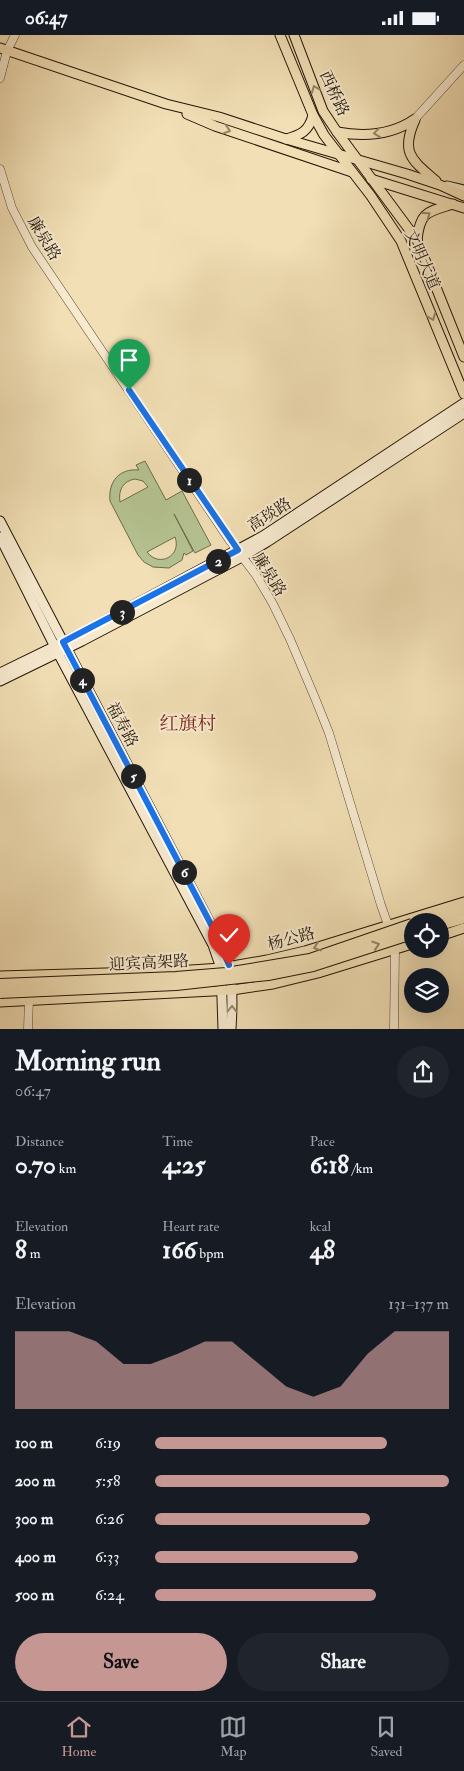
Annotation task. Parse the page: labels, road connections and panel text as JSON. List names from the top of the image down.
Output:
{
  "streets": {
    "highway": ["迎宾高架路"],
    "main road": [
      "西桥路",
      "文明大道",
      "高琰路",
      "福寿路",
      "杨公路"
    ],
    "street": ["廉泉路"]
  },
  "crossings": [
    ["西桥路", "文明大道"],
    ["廉泉路", "高琰路"],
    ["廉泉路", "杨公路"],
    ["高琰路", "福寿路"],
    ["福寿路", "杨公路"]
  ],
  "districts": ["红旗村"],
  "page": {
    "status": "06:47",
    "pins": [
      "1",
      "2",
      "3",
      "4",
      "5",
      "6"
    ],
    "heading": ["Morning run", "06:47"],
    "stats": [
      ["Distance", "0.70 km"],
      ["Time", "4:25"],
      ["Pace", "6:18 /km"],
      ["Elevation", "8 m"],
      ["Heart rate", "166 bpm"],
      ["kcal", "48"]
    ],
    "chart": ["Elevation", "131–137 m"],
    "list": [
      {
        "name": "100 m",
        "note": "6:19"
      },
      {
        "name": "200 m",
        "note": "5:58"
      },
      {
        "name": "300 m",
        "note": "6:26"
      },
      {
        "name": "400 m",
        "note": "6:33"
      },
      {
        "name": "500 m",
        "note": "6:24"
      }
    ],
    "buttons": ["Save", "Share"],
    "tabs": ["Home", "Map", "Saved"]
  }
}
